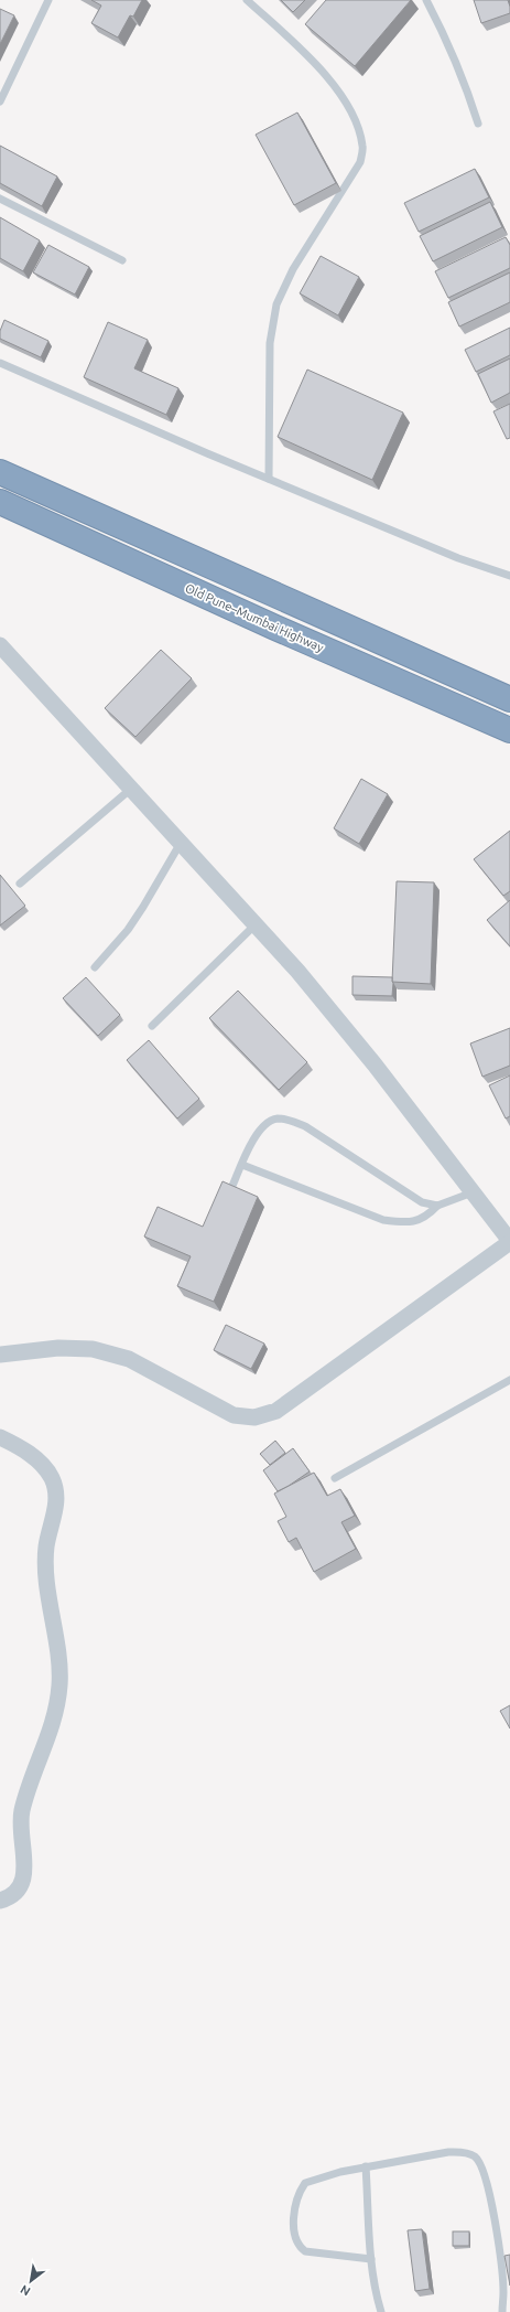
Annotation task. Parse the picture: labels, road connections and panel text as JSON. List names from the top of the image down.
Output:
{
  "streets": {
    "highway": ["Old Pune–Mumbai Highway"]
  },
  "north": "bottom left"
}
